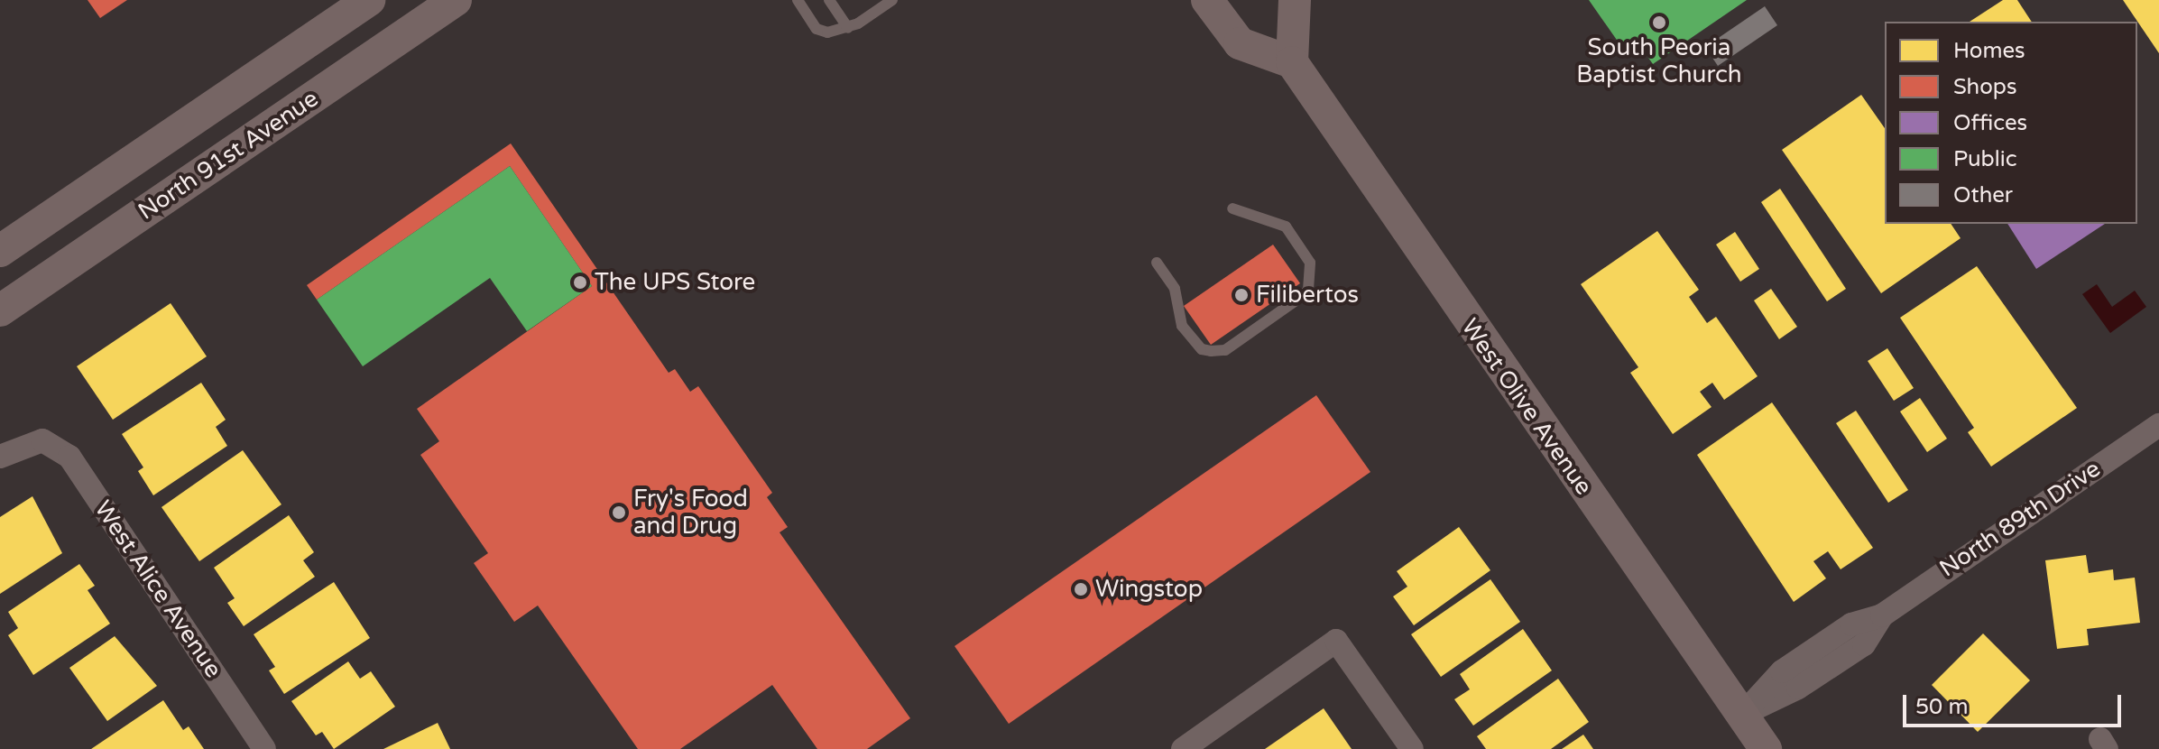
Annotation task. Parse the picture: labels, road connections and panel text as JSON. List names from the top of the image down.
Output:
{
  "streets": {
    "main road": ["North 91st Avenue", "West Olive Avenue"],
    "street": ["North 89th Drive", "West Alice Avenue"]
  },
  "crossings": [
    ["West Olive Avenue", "North 89th Drive"]
  ],
  "places": [
    "South Peoria Baptist Church",
    "The UPS Store",
    "Filibertos",
    "Fry's Food and Drug",
    "Wingstop"
  ],
  "legend": [
    "Homes",
    "Shops",
    "Offices",
    "Public",
    "Other"
  ],
  "scale_bar": "50 m"
}
